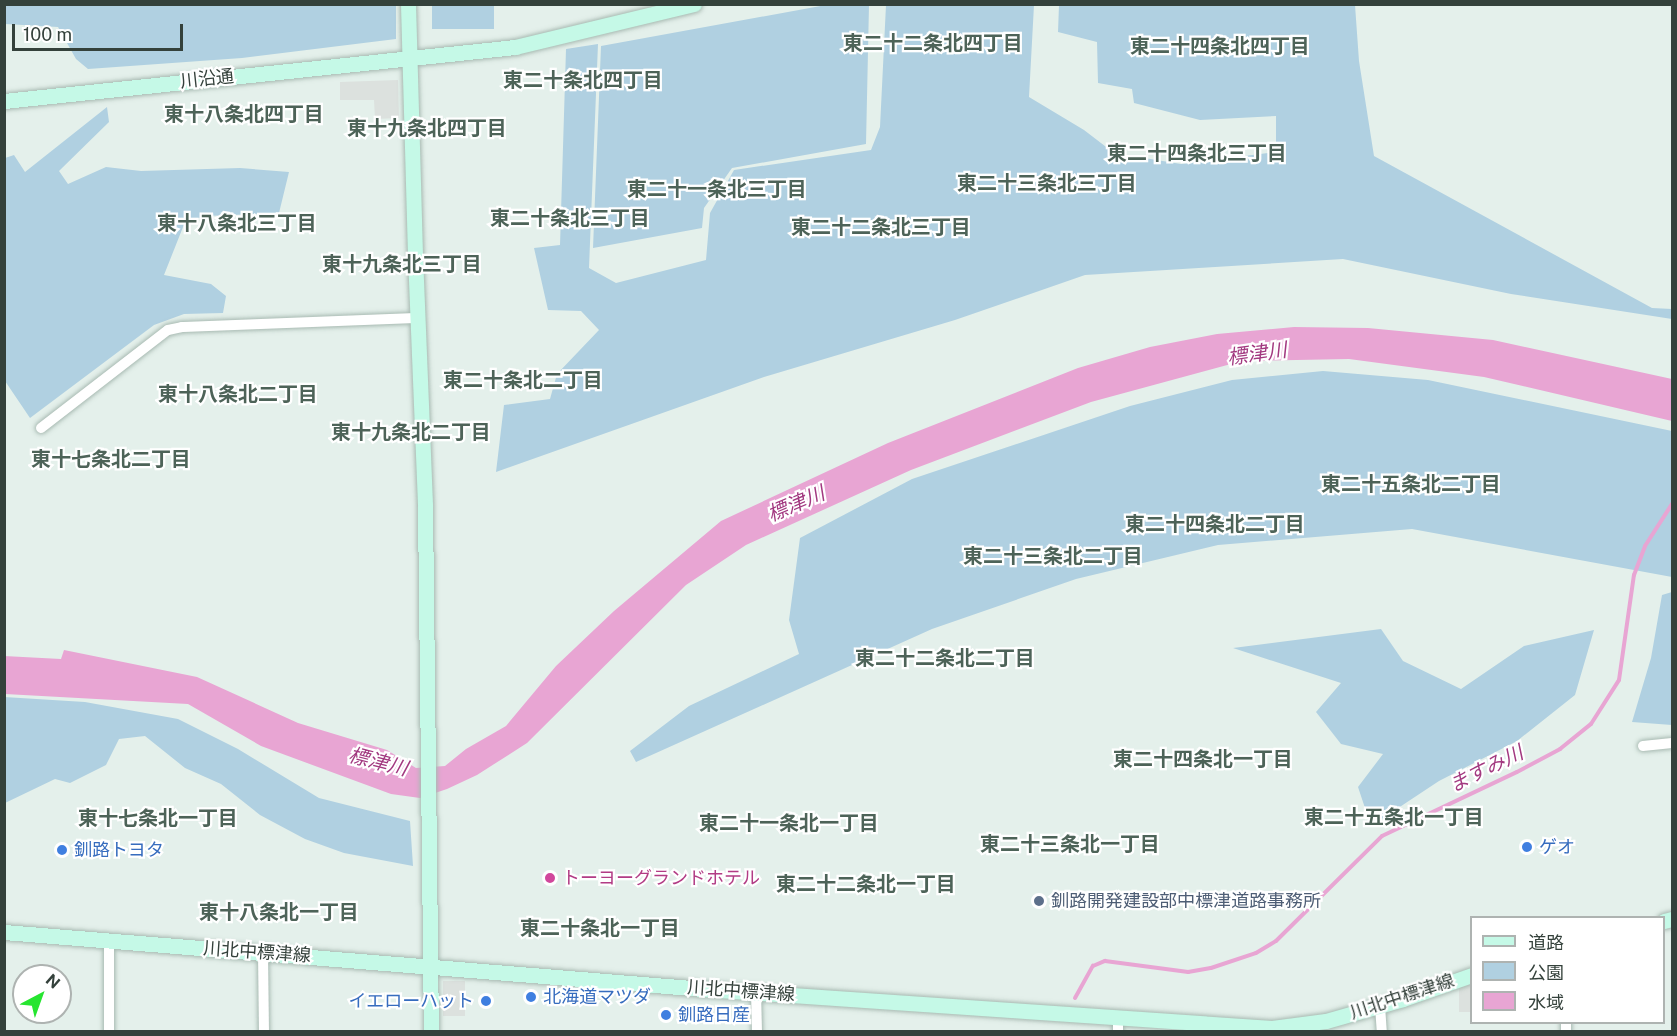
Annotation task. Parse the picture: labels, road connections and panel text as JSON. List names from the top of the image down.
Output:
{
  "streets": {
    "street": ["川沿通", "川北中標津線"]
  },
  "districts": [
    "東二十二条北四丁目",
    "東二十四条北四丁目",
    "東二十条北四丁目",
    "東十八条北四丁目",
    "東十九条北四丁目",
    "東二十四条北三丁目",
    "東二十三条北三丁目",
    "東二十一条北三丁目",
    "東二十条北三丁目",
    "東十八条北三丁目",
    "東二十二条北三丁目",
    "東十九条北三丁目",
    "東二十条北二丁目",
    "東十八条北二丁目",
    "東十九条北二丁目",
    "東十七条北二丁目",
    "東二十五条北二丁目",
    "東二十四条北二丁目",
    "東二十三条北二丁目",
    "東二十二条北二丁目",
    "東二十四条北一丁目",
    "東二十五条北一丁目",
    "東十七条北一丁目",
    "東二十一条北一丁目",
    "東二十三条北一丁目",
    "東二十二条北一丁目",
    "東十八条北一丁目",
    "東二十条北一丁目"
  ],
  "water": ["標津川", "ますみ川"],
  "places": [
    "ゲオ",
    "釧路トヨタ",
    "トーヨーグランドホテル",
    "釧路開発建設部中標津道路事務所",
    "北海道マツダ",
    "イエローハット",
    "釧路日産"
  ],
  "legend": ["道路", "公園", "水域"],
  "scale_bar": "100 m",
  "north": "top right"
}
